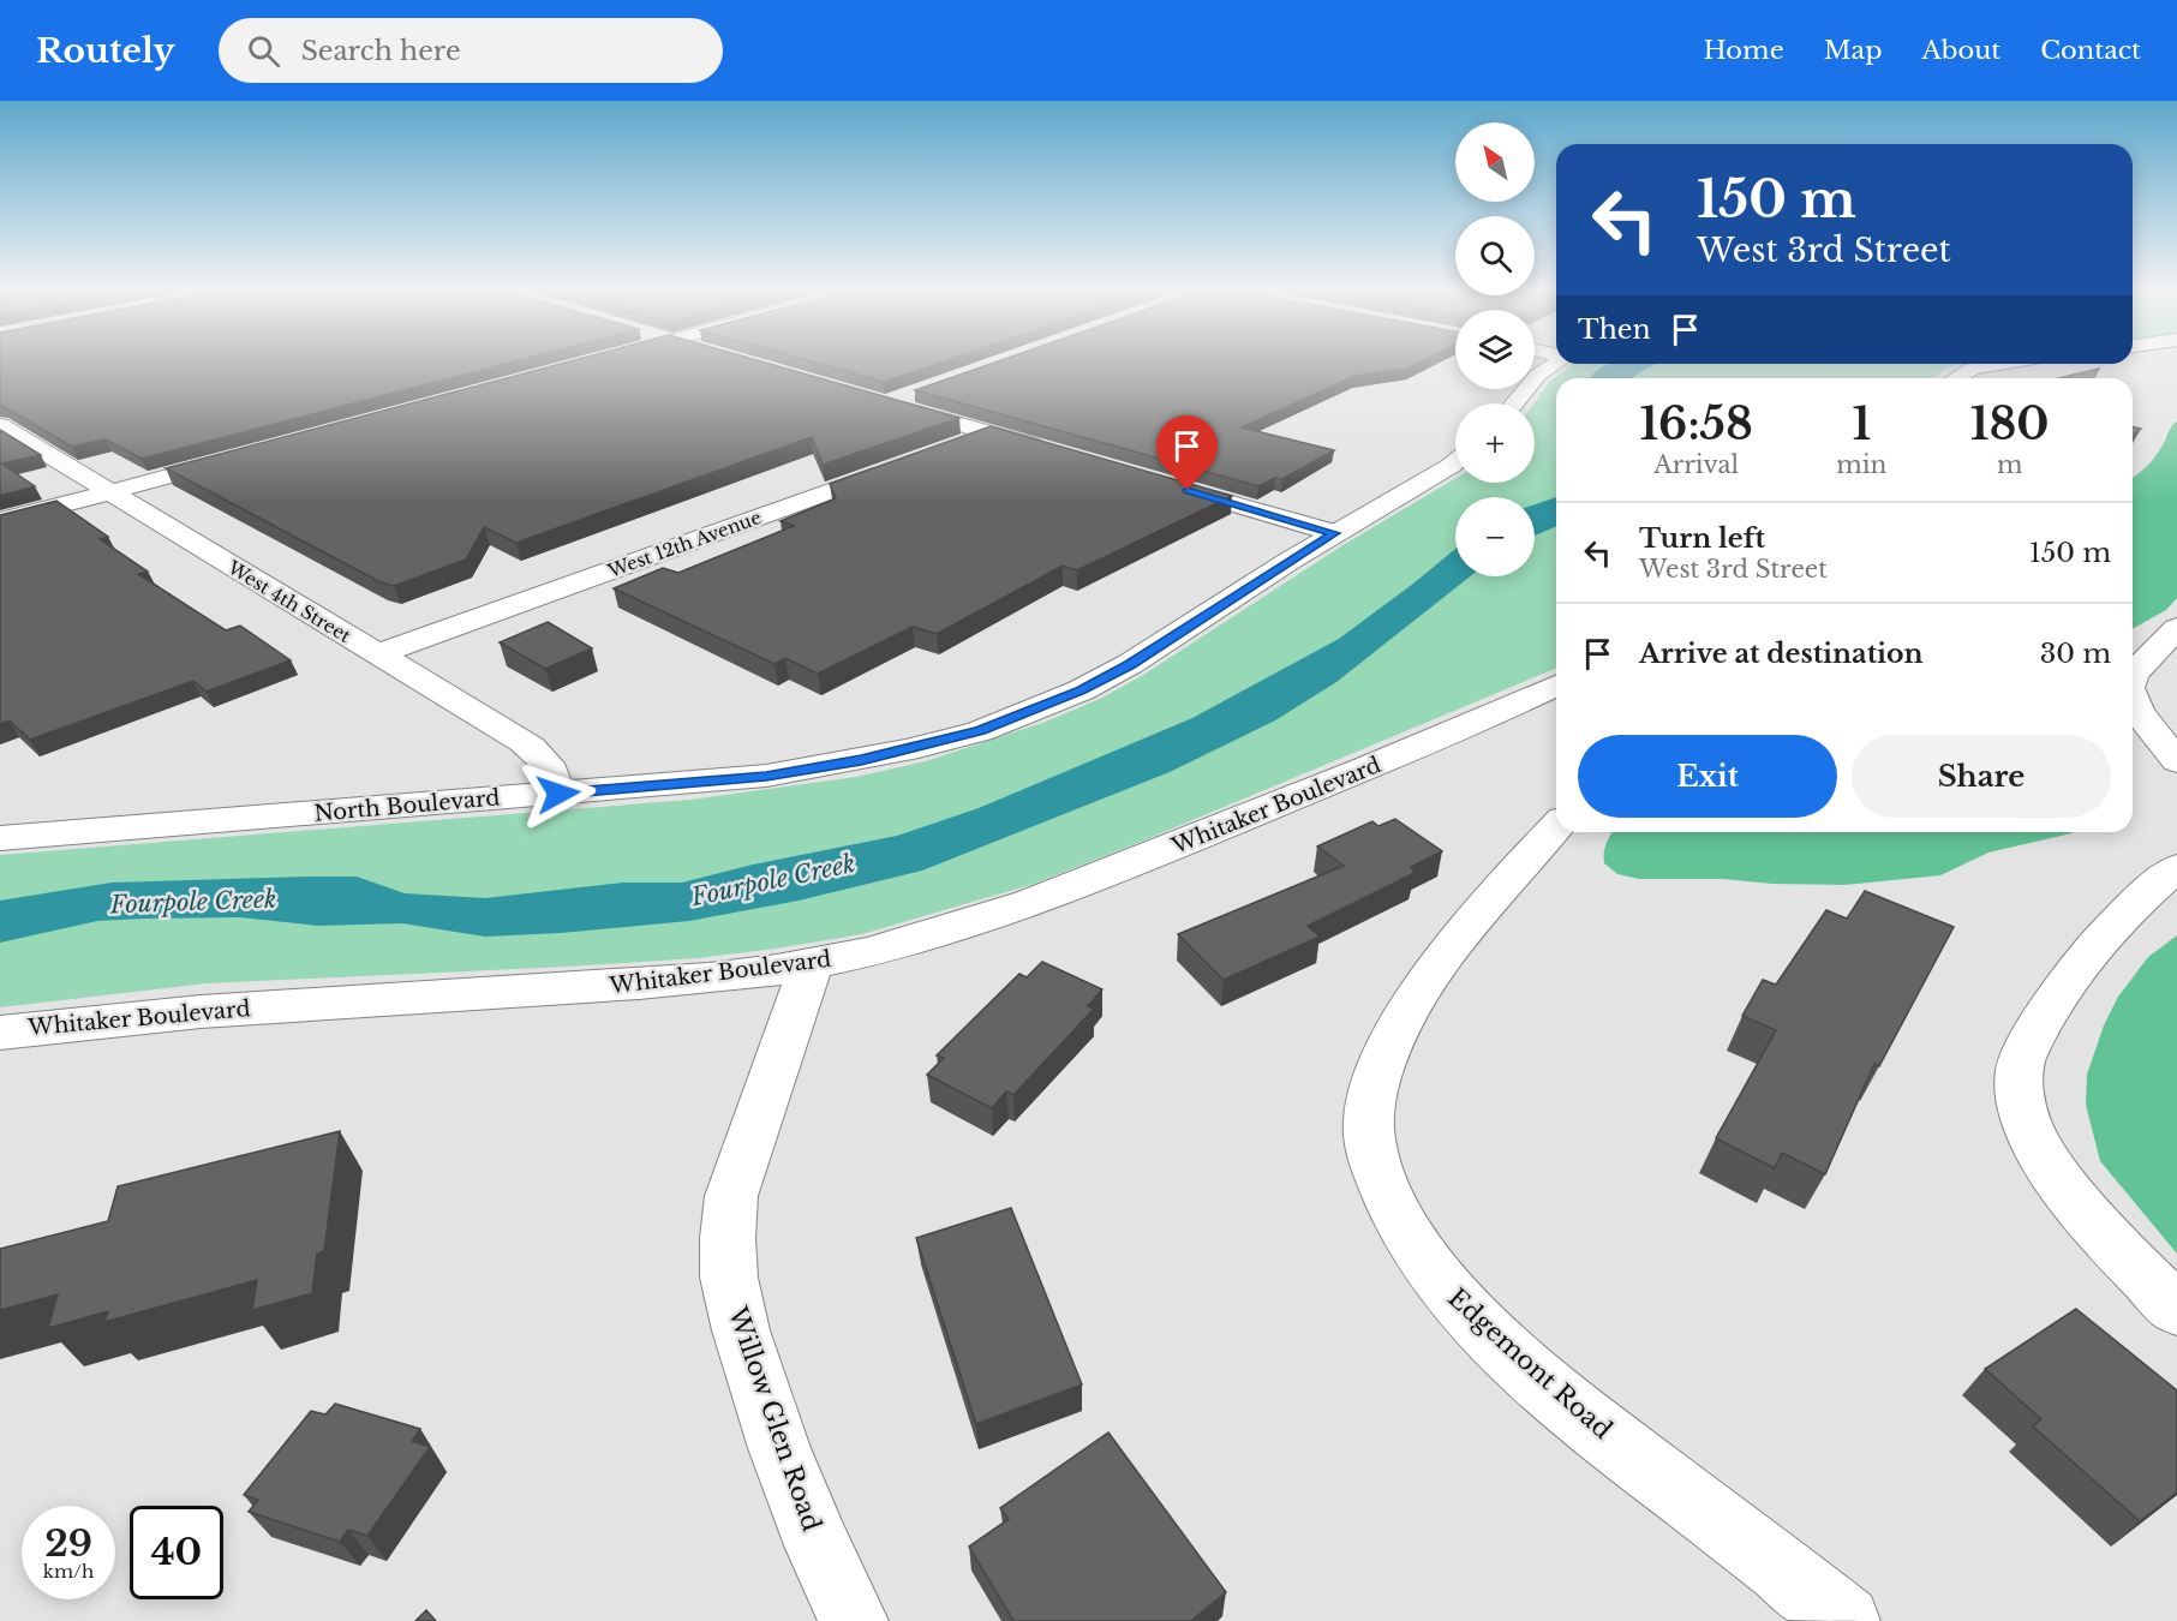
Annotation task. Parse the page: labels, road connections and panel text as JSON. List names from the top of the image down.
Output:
{
  "streets": {
    "street": [
      "West 12th Avenue",
      "West 4th Street",
      "North Boulevard",
      "Whitaker Boulevard",
      "Edgemont Road",
      "Willow Glen Road"
    ]
  },
  "crossings": [
    ["West 12th Avenue", "West 4th Street"],
    ["West 4th Street", "North Boulevard"],
    ["Whitaker Boulevard", "Willow Glen Road"]
  ],
  "water": ["Fourpole Creek"],
  "north": "top left",
  "page": {
    "header": "Routely",
    "search": "Search here",
    "nav": [
      "Home",
      "Map",
      "About",
      "Contact"
    ],
    "map_buttons": ["+", "−"],
    "turn": ["150 m", "West 3rd Street"],
    "then": "Then",
    "eta": [
      "16:58",
      "Arrival",
      "1",
      "min",
      "180",
      "m"
    ],
    "list": [
      {
        "name": "Turn left",
        "note": "West 3rd Street",
        "value": "150 m"
      },
      {
        "name": "Arrive at destination",
        "value": "30 m"
      }
    ],
    "buttons": ["Exit", "Share"],
    "speed": "29 km/h",
    "limit": "40"
  }
}
